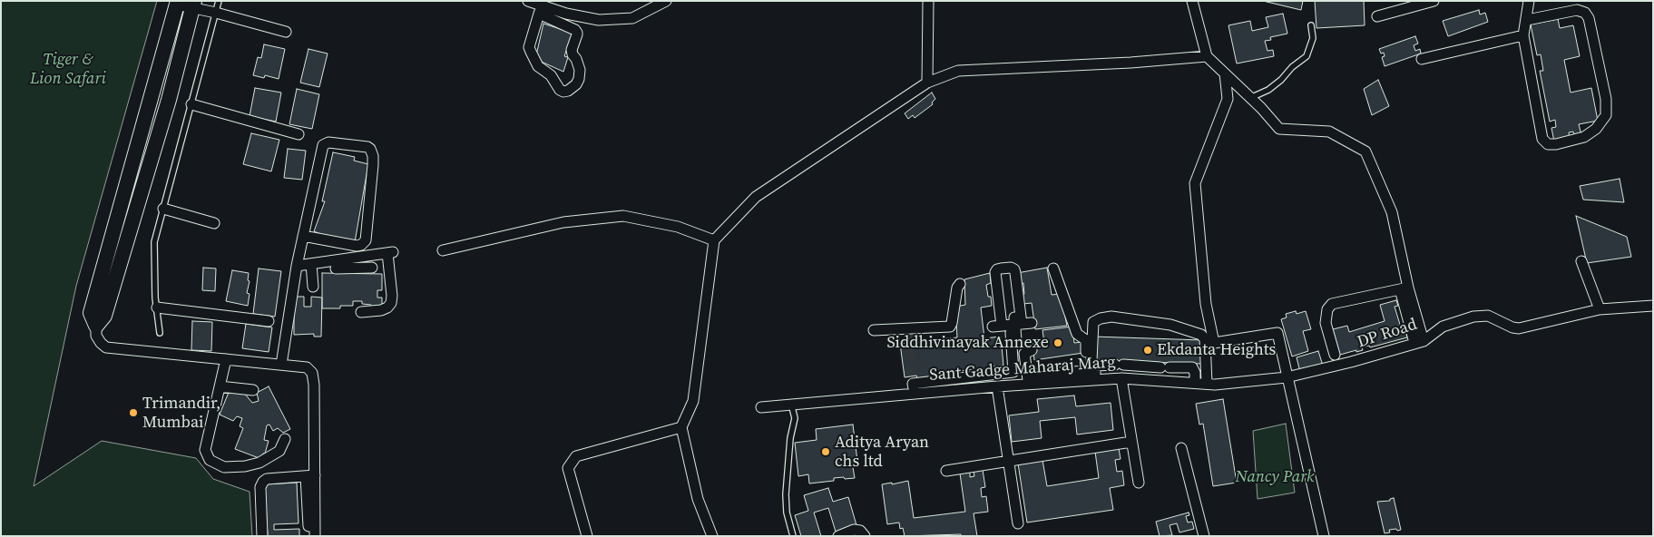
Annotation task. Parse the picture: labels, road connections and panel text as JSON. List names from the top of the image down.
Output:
{
  "streets": {
    "street": ["DP Road", "Sant Gadge Maharaj Marg"]
  },
  "crossings": [
    ["DP Road", "Sant Gadge Maharaj Marg"]
  ],
  "parks": ["Tiger & Lion Safari", "Nancy Park"],
  "places": [
    "Siddhivinayak Annexe",
    "Ekdanta Heights",
    "Trimandir, Mumbai",
    "Aditya Aryan chs ltd"
  ]
}
